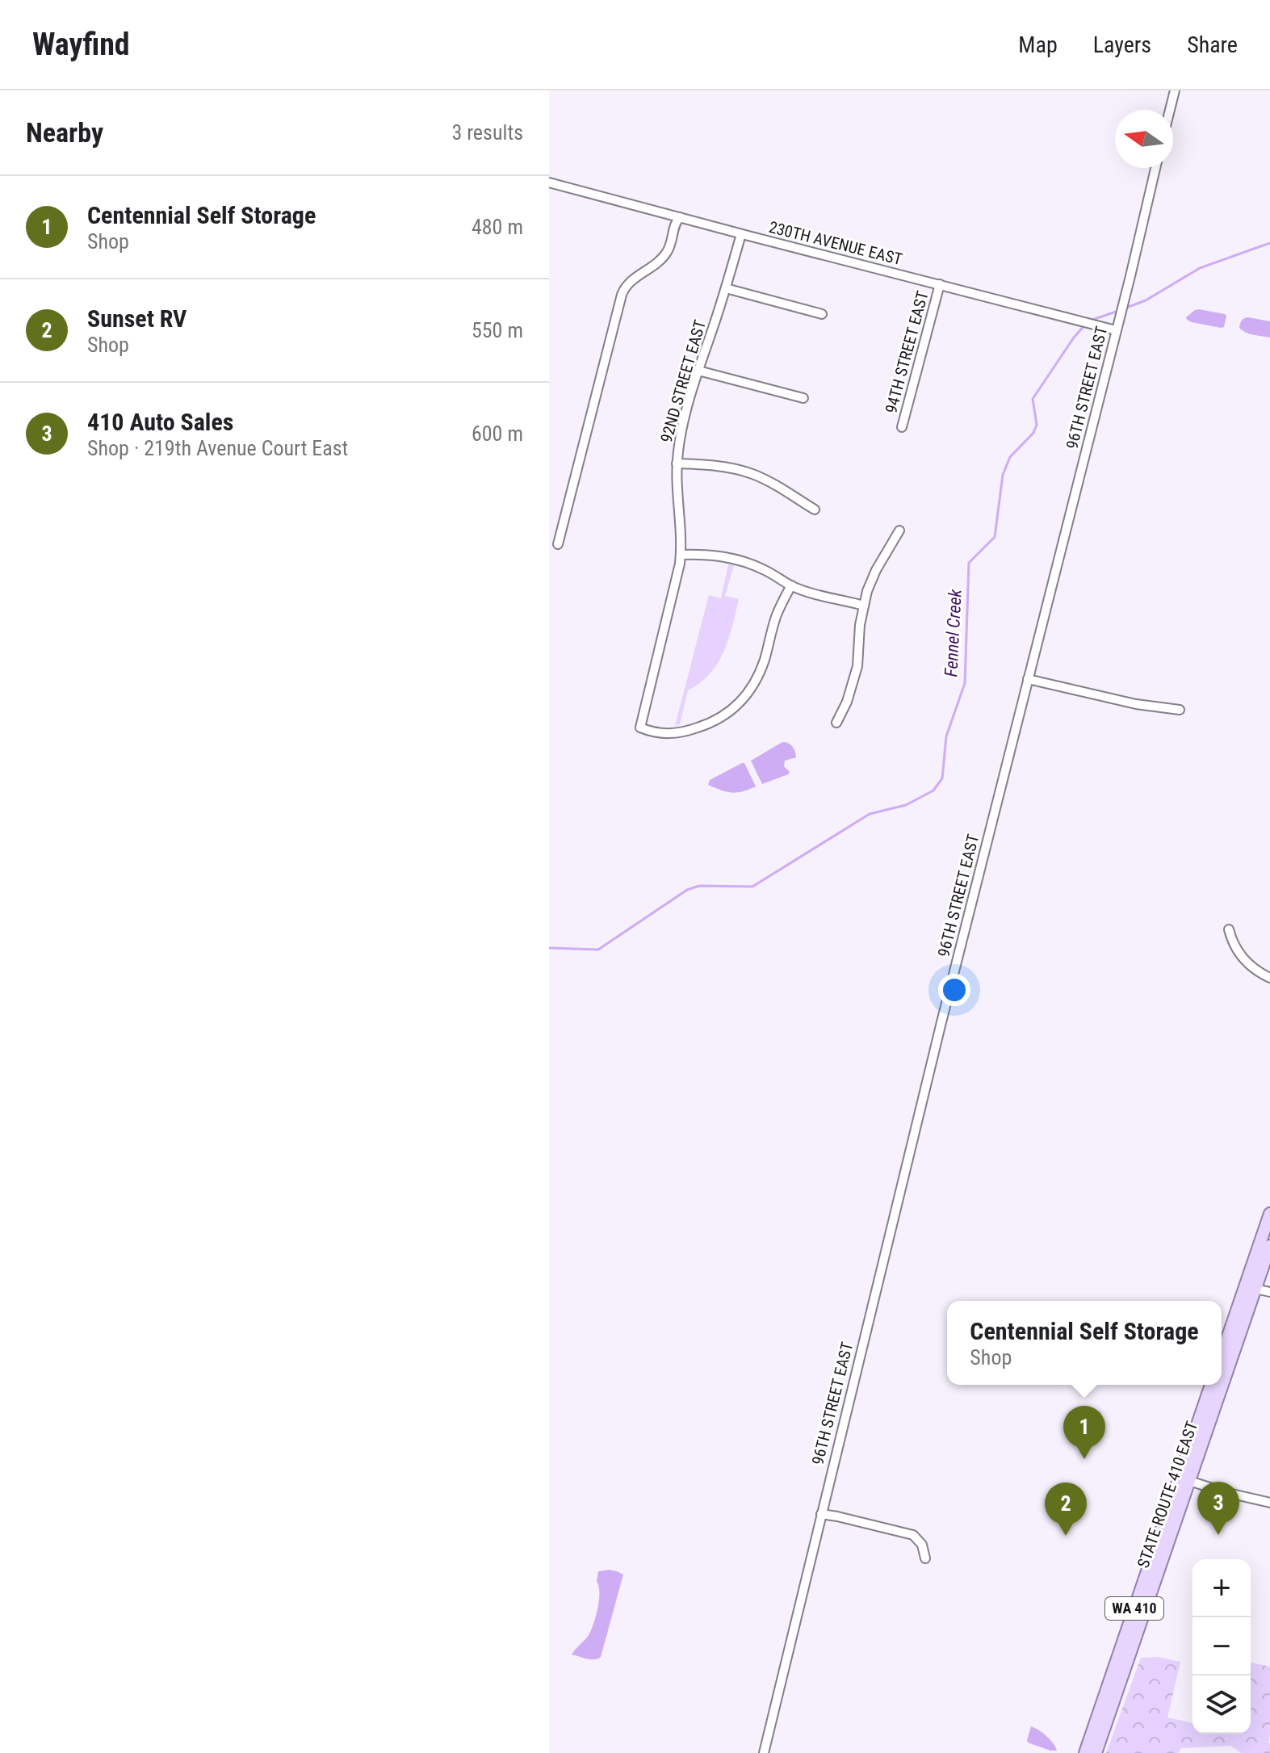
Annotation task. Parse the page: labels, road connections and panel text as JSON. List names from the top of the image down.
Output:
{
  "streets": {
    "main road": ["STATE ROUTE 410 EAST", "WA 410"],
    "street": [
      "230TH AVENUE EAST",
      "94TH STREET EAST",
      "92ND STREET EAST",
      "96TH STREET EAST"
    ]
  },
  "crossings": [
    ["230TH AVENUE EAST", "94TH STREET EAST"],
    ["230TH AVENUE EAST", "92ND STREET EAST"],
    ["230TH AVENUE EAST", "96TH STREET EAST"]
  ],
  "water": ["Fennel Creek"],
  "north": "left",
  "page": {
    "header": "Wayfind",
    "nav": ["Map", "Layers", "Share"],
    "heading": ["Nearby", "3 results"],
    "list": [
      {
        "mark": "1",
        "name": "Centennial Self Storage",
        "note": "Shop",
        "value": "480 m"
      },
      {
        "mark": "2",
        "name": "Sunset RV",
        "note": "Shop",
        "value": "550 m"
      },
      {
        "mark": "3",
        "name": "410 Auto Sales",
        "note": "Shop · 219th Avenue Court East",
        "value": "600 m"
      }
    ],
    "popup": ["Centennial Self Storage", "Shop"],
    "pins": ["1", "3", "2"],
    "map_buttons": ["+", "−"]
  }
}
